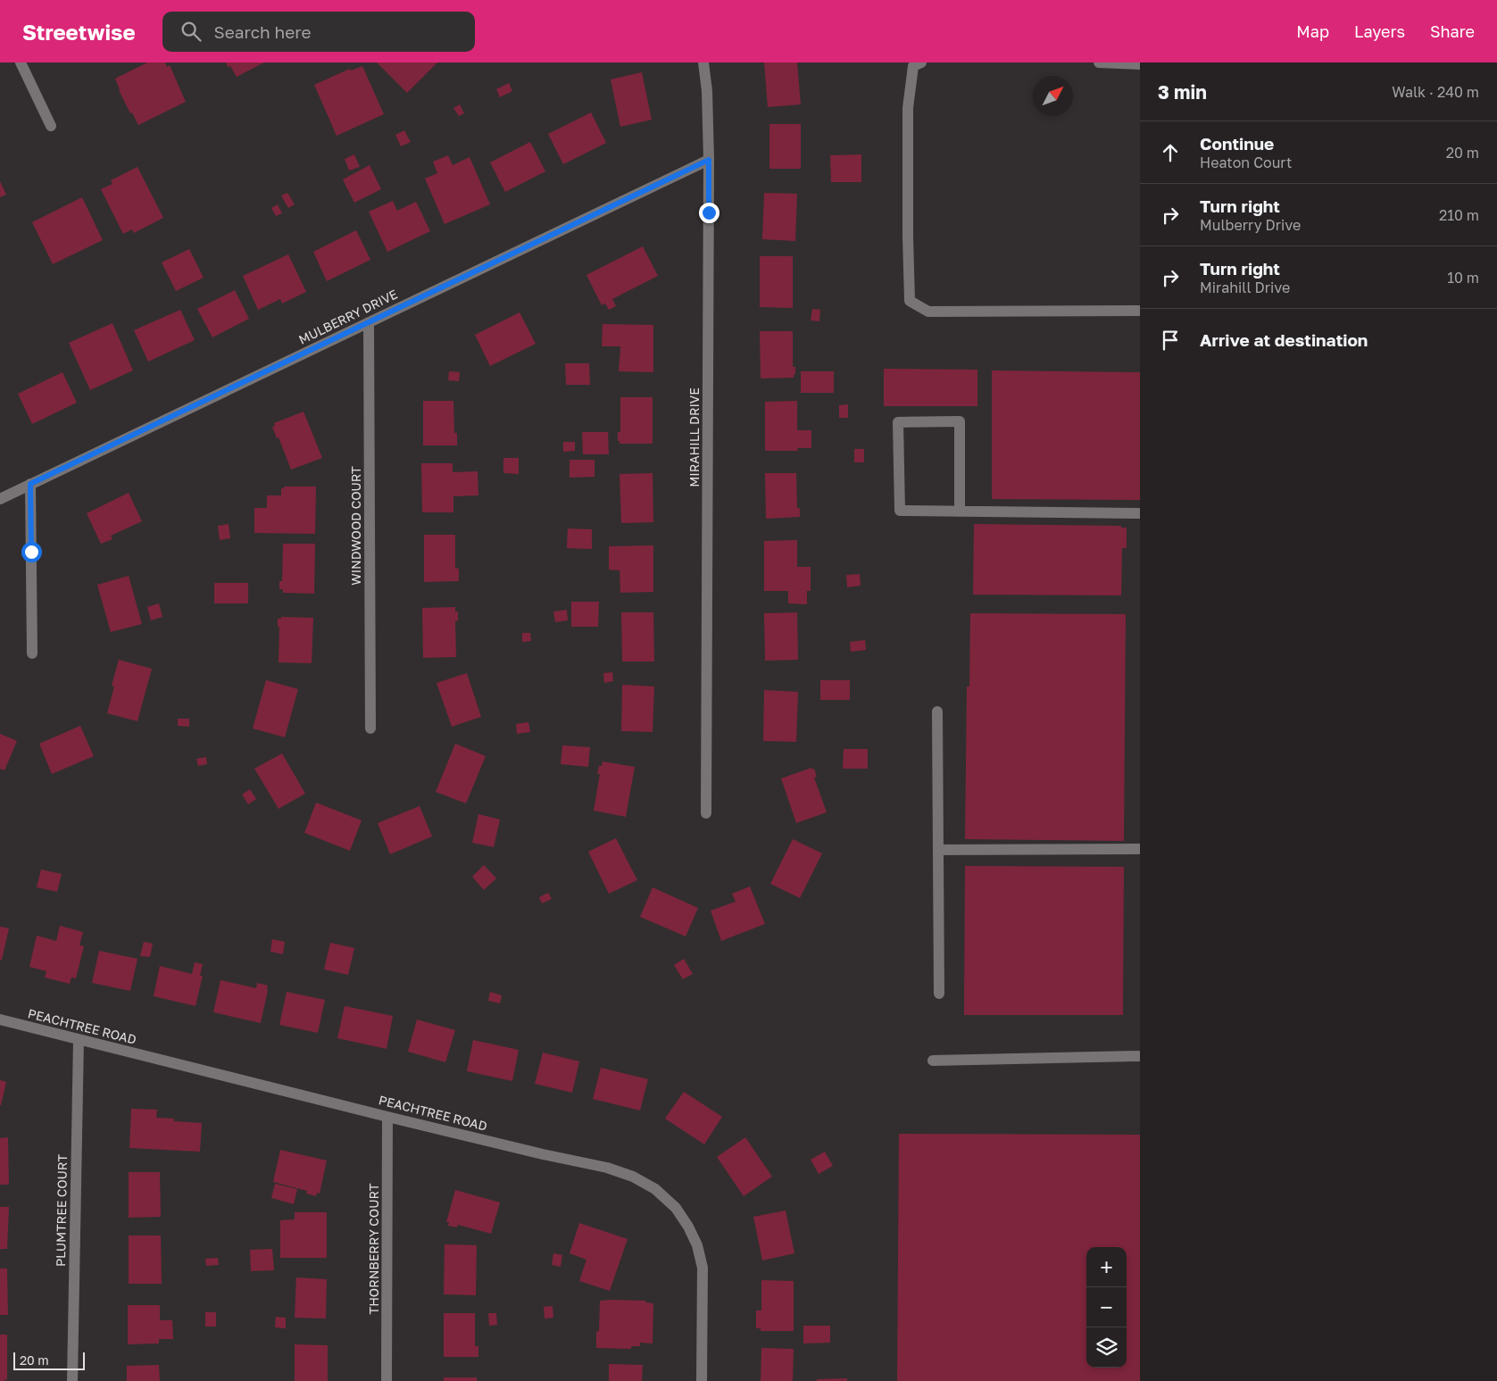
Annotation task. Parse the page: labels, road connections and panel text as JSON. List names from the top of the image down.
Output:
{
  "streets": {
    "street": [
      "MULBERRY DRIVE",
      "MIRAHILL DRIVE",
      "WINDWOOD COURT",
      "PEACHTREE ROAD",
      "PLUMTREE COURT",
      "THORNBERRY COURT"
    ]
  },
  "crossings": [
    ["MULBERRY DRIVE", "MIRAHILL DRIVE"],
    ["MULBERRY DRIVE", "WINDWOOD COURT"],
    ["PEACHTREE ROAD", "PLUMTREE COURT"],
    ["PEACHTREE ROAD", "THORNBERRY COURT"]
  ],
  "scale_bar": "20 m",
  "north": "top right",
  "page": {
    "header": "Streetwise",
    "search": "Search here",
    "nav": ["Map", "Layers", "Share"],
    "heading": ["3 min", "Walk · 240 m"],
    "list": [
      ["Continue", "Heaton Court", "20 m"],
      ["Turn right", "Mulberry Drive", "210 m"],
      ["Turn right", "Mirahill Drive", "10 m"],
      "Arrive at destination"
    ],
    "map_buttons": ["+", "−"],
    "scale": "20 m"
  }
}
